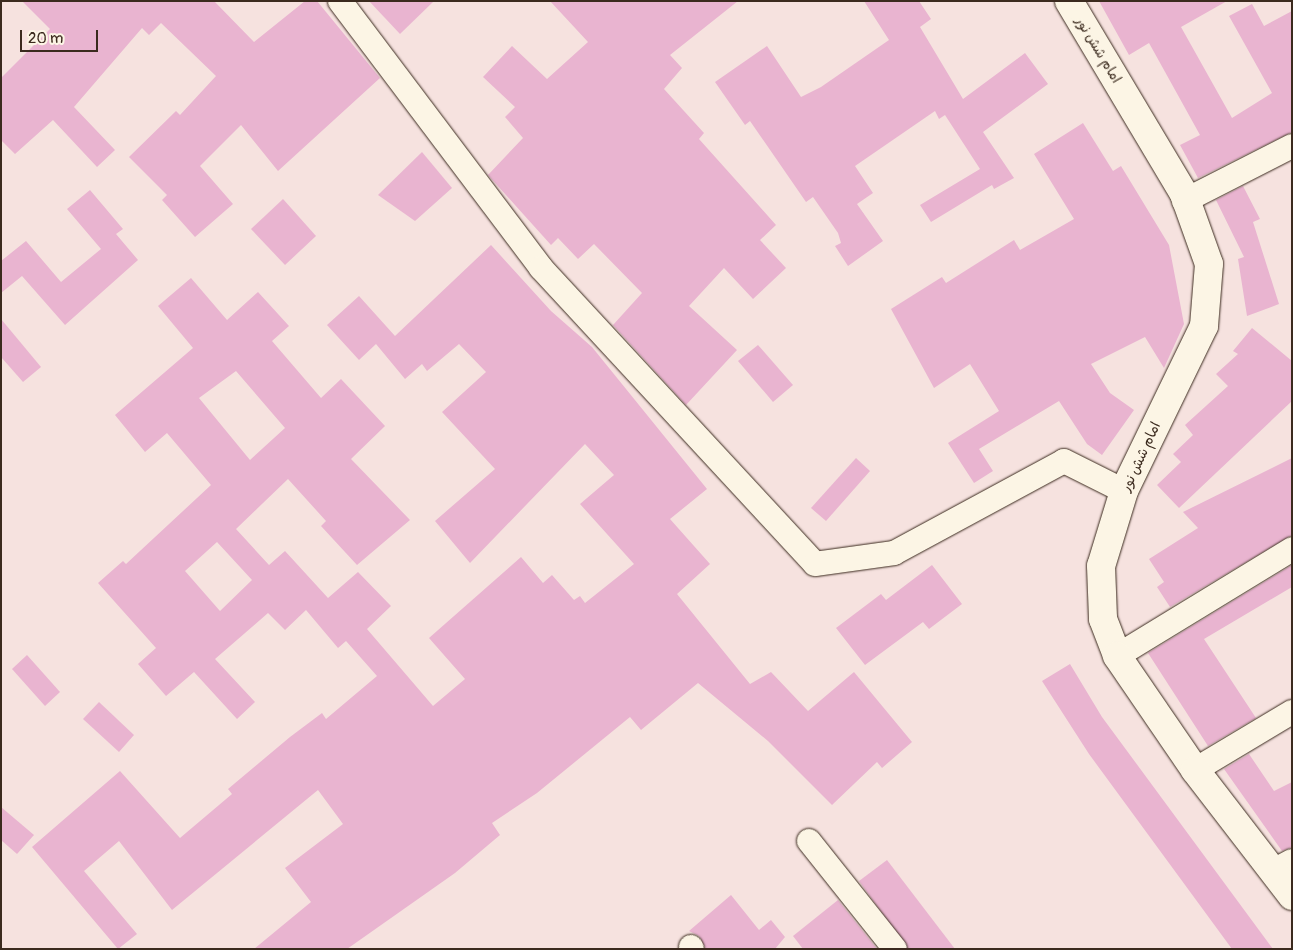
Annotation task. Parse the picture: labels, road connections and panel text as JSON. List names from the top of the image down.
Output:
{
  "streets": {
    "street": ["امام شش نور"]
  },
  "scale_bar": "20 m"
}
